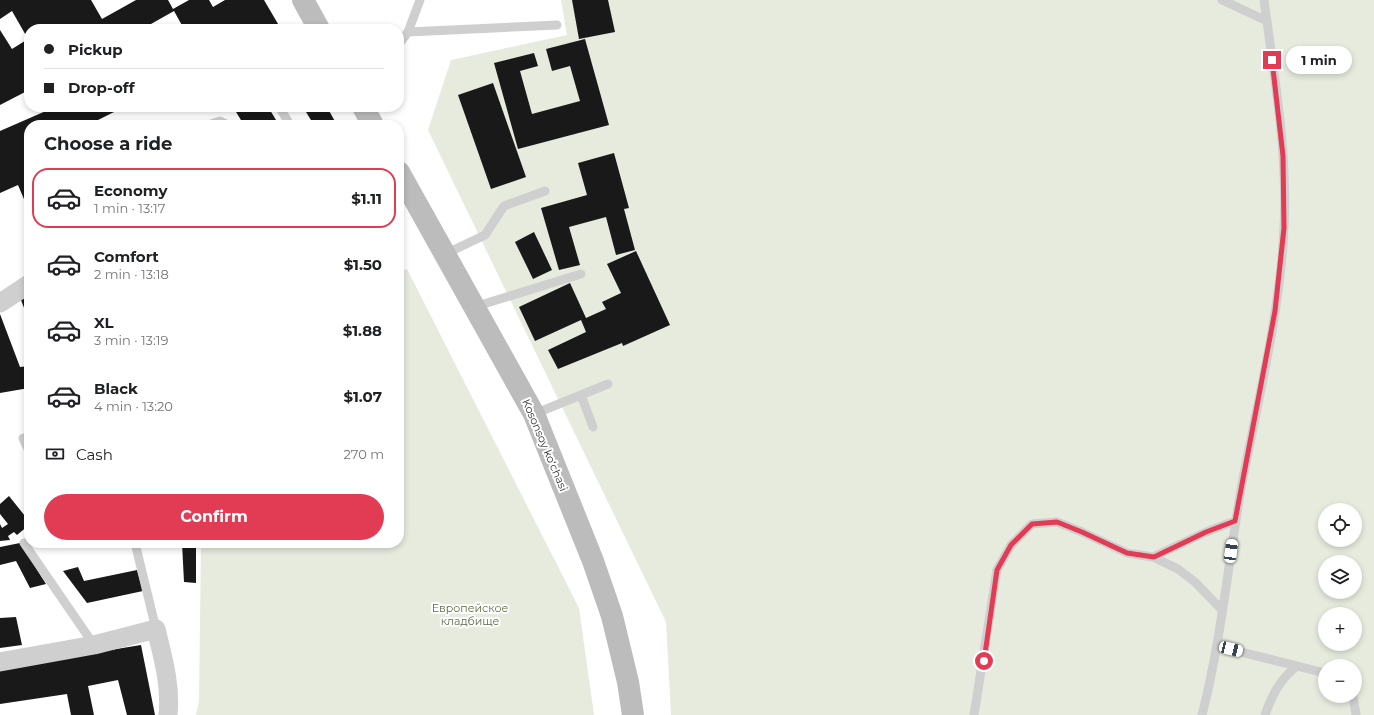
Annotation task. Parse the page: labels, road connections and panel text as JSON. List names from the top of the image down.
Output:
{
  "streets": {
    "main road": ["Kosonsoy koʻchasi"]
  },
  "parks": ["Европейское кладбище"],
  "page": {
    "banner": ["Pickup", "Drop-off"],
    "bubble": "1 min",
    "heading": "Choose a ride",
    "list": [
      {
        "name": "Economy",
        "note": "1 min · 13:17",
        "value": "$1.11"
      },
      {
        "name": "Comfort",
        "note": "2 min · 13:18",
        "value": "$1.50"
      },
      {
        "name": "XL",
        "note": "3 min · 13:19",
        "value": "$1.88"
      },
      {
        "name": "Black",
        "note": "4 min · 13:20",
        "value": "$1.07"
      }
    ],
    "pay": ["Cash", "270 m"],
    "buttons": "Confirm",
    "map_buttons": ["+", "−"]
  }
}
